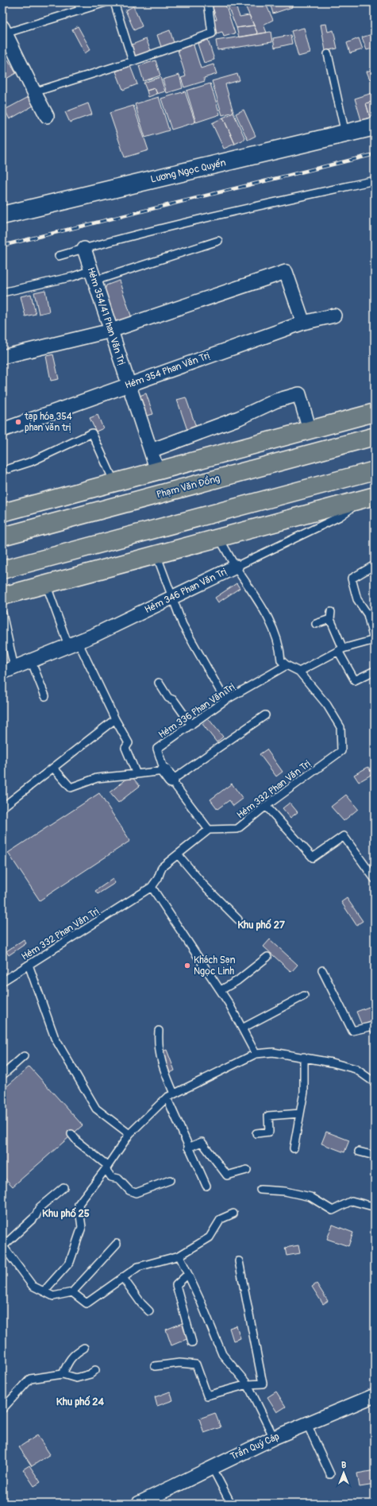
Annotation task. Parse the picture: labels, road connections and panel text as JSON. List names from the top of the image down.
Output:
{
  "streets": {
    "main road": ["Phạm Văn Đồng"],
    "street": [
      "Lương Ngọc Quyến",
      "Hẻm 354/41 Phan Văn Trị",
      "Hẻm 354 Phan Văn Trị",
      "Hẻm 346 Phan Văn Trị",
      "Trần Quý Cáp"
    ],
    "lane": ["Hẻm 336 Phan Văn Trị", "Hẻm 332 Phan Văn Trị"]
  },
  "crossings": [
    ["Hẻm 354/41 Phan Văn Trị", "Hẻm 354 Phan Văn Trị"]
  ],
  "districts": ["Khu phố 27", "Khu phố 25", "Khu phố 24"],
  "places": ["tạp hóa 354 phan văn trị", "Khách Sạn Ngọc Linh"],
  "north": "top"
}
